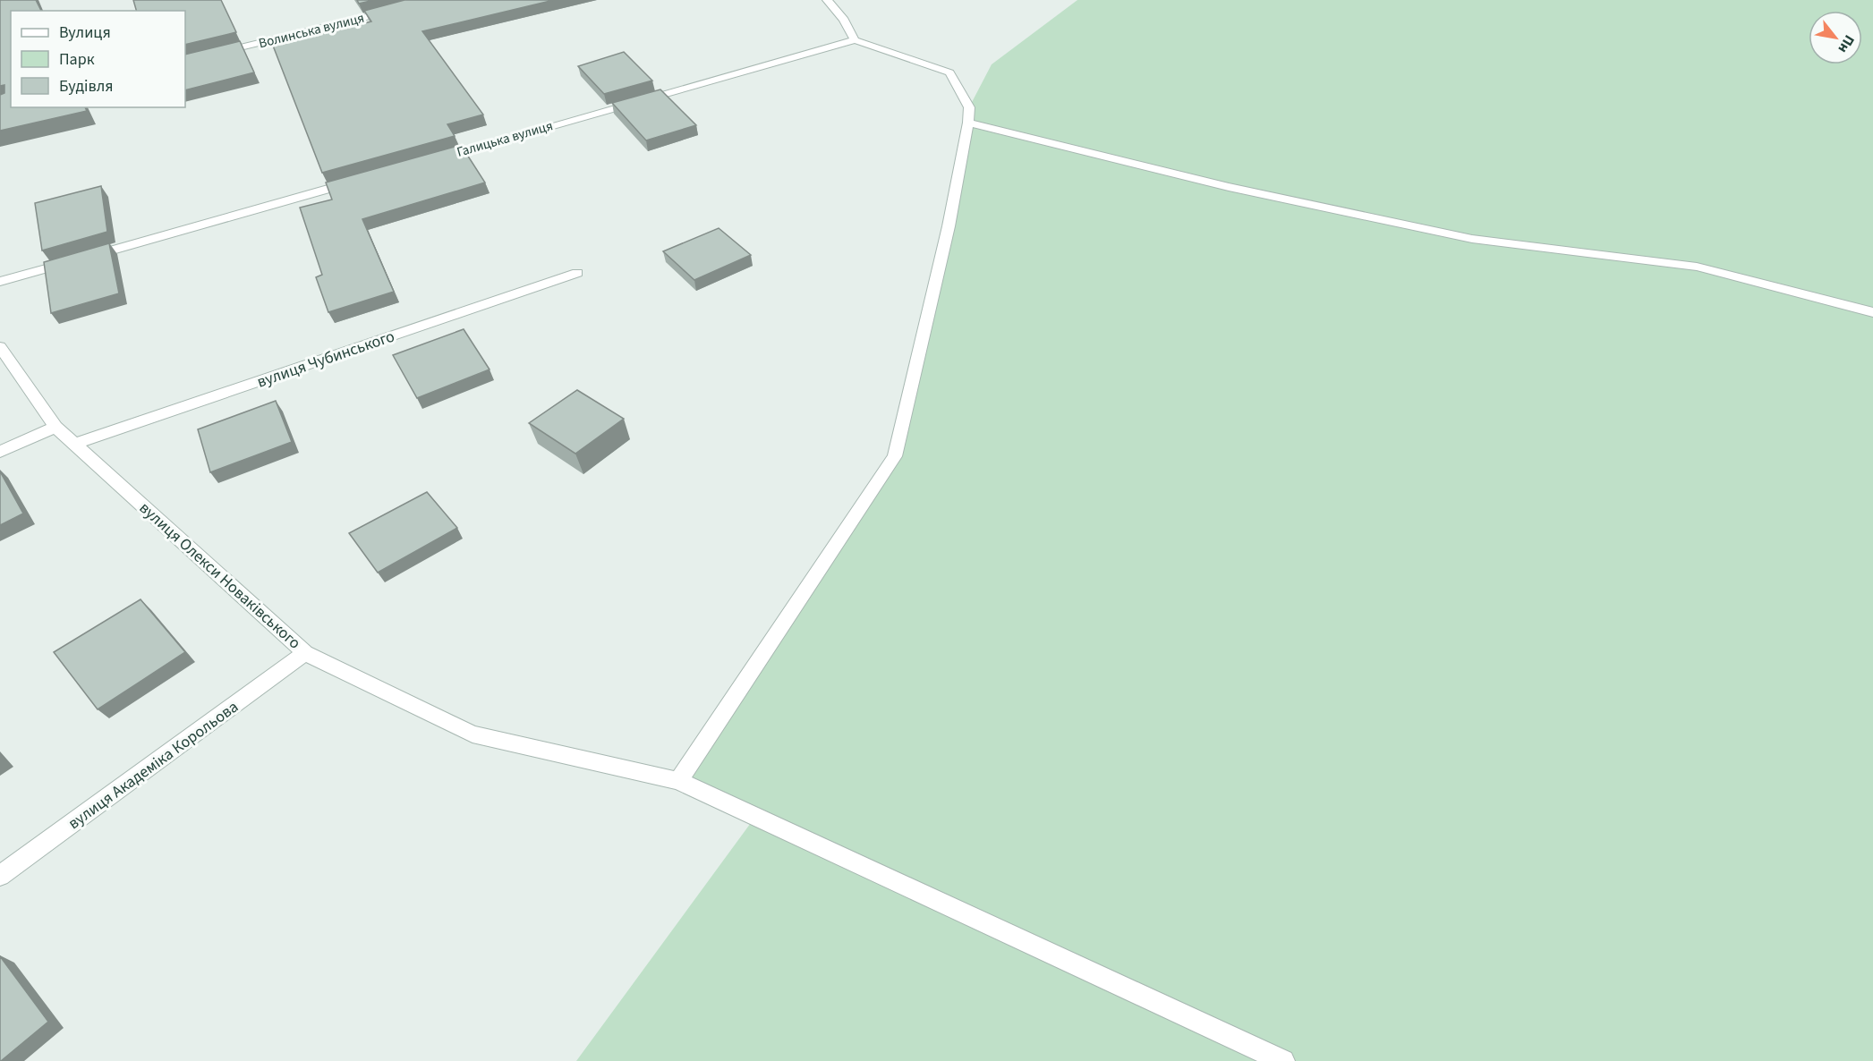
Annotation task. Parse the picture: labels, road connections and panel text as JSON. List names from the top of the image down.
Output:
{
  "streets": {
    "street": [
      "Волинська вулиця",
      "Галицька вулиця",
      "вулиця Чубинського",
      "вулиця Олекси Новаківського",
      "вулиця Академіка Корольова"
    ]
  },
  "crossings": [
    ["вулиця Чубинського", "вулиця Олекси Новаківського"],
    ["вулиця Олекси Новаківського", "вулиця Академіка Корольова"]
  ],
  "legend": ["Вулиця", "Парк", "Будівля"],
  "north": "bottom right"
}
